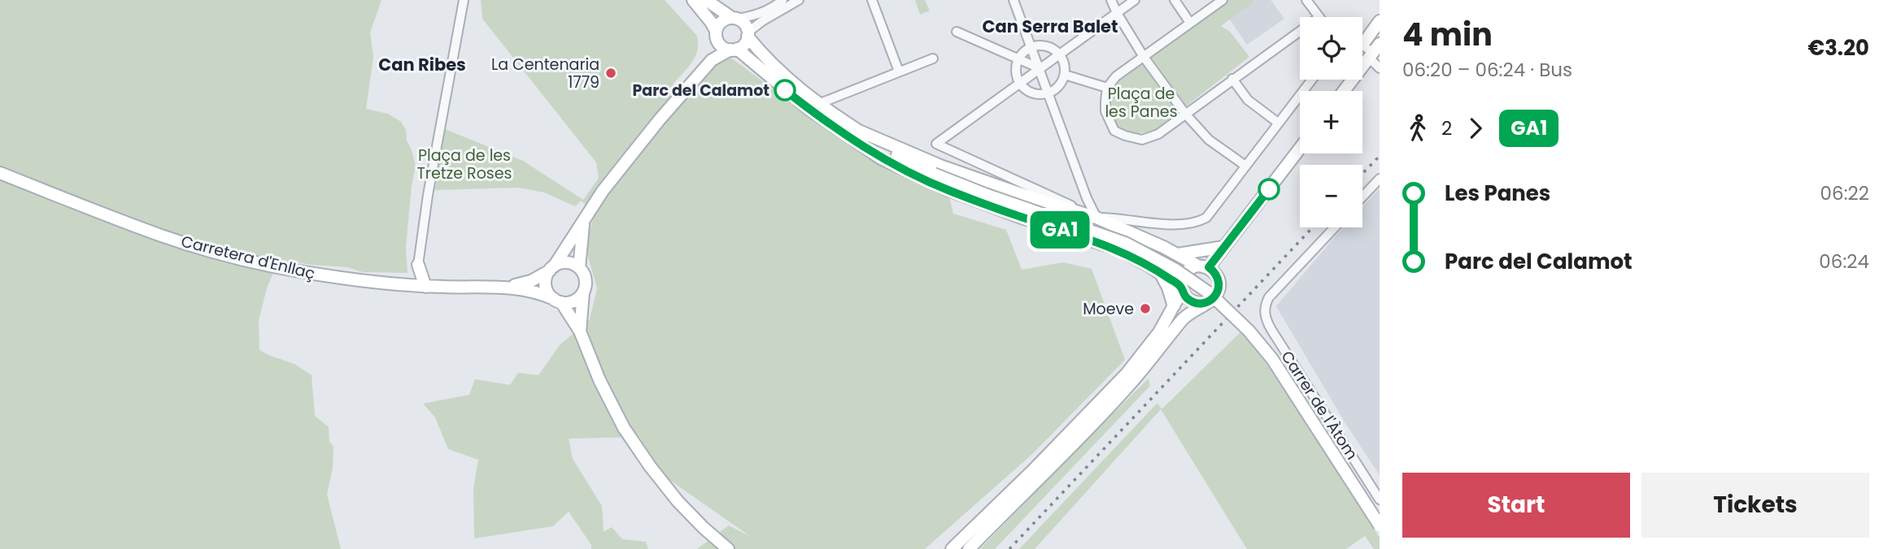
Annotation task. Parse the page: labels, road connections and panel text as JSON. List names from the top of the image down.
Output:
{
  "streets": {
    "street": ["Carretera d'Enllaç", "Carrer de l'Àtom"]
  },
  "districts": ["Can Serra Balet", "Can Ribes"],
  "parks": ["Plaça de les Panes", "Plaça de les Tretze Roses"],
  "places": ["La Centenaria 1779", "Parc del Calamot", "Moeve"],
  "lines": ["bus line GA1"],
  "page": {
    "on_map": "GA1",
    "heading": ["4 min", "06:20 – 06:24 · Bus", "€3.20"],
    "map_buttons": ["+", "−"],
    "legs": ["2", "GA1"],
    "list": [
      {
        "name": "Les Panes",
        "value": "06:22"
      },
      {
        "name": "Parc del Calamot",
        "value": "06:24"
      }
    ],
    "buttons": ["Start", "Tickets"]
  }
}
